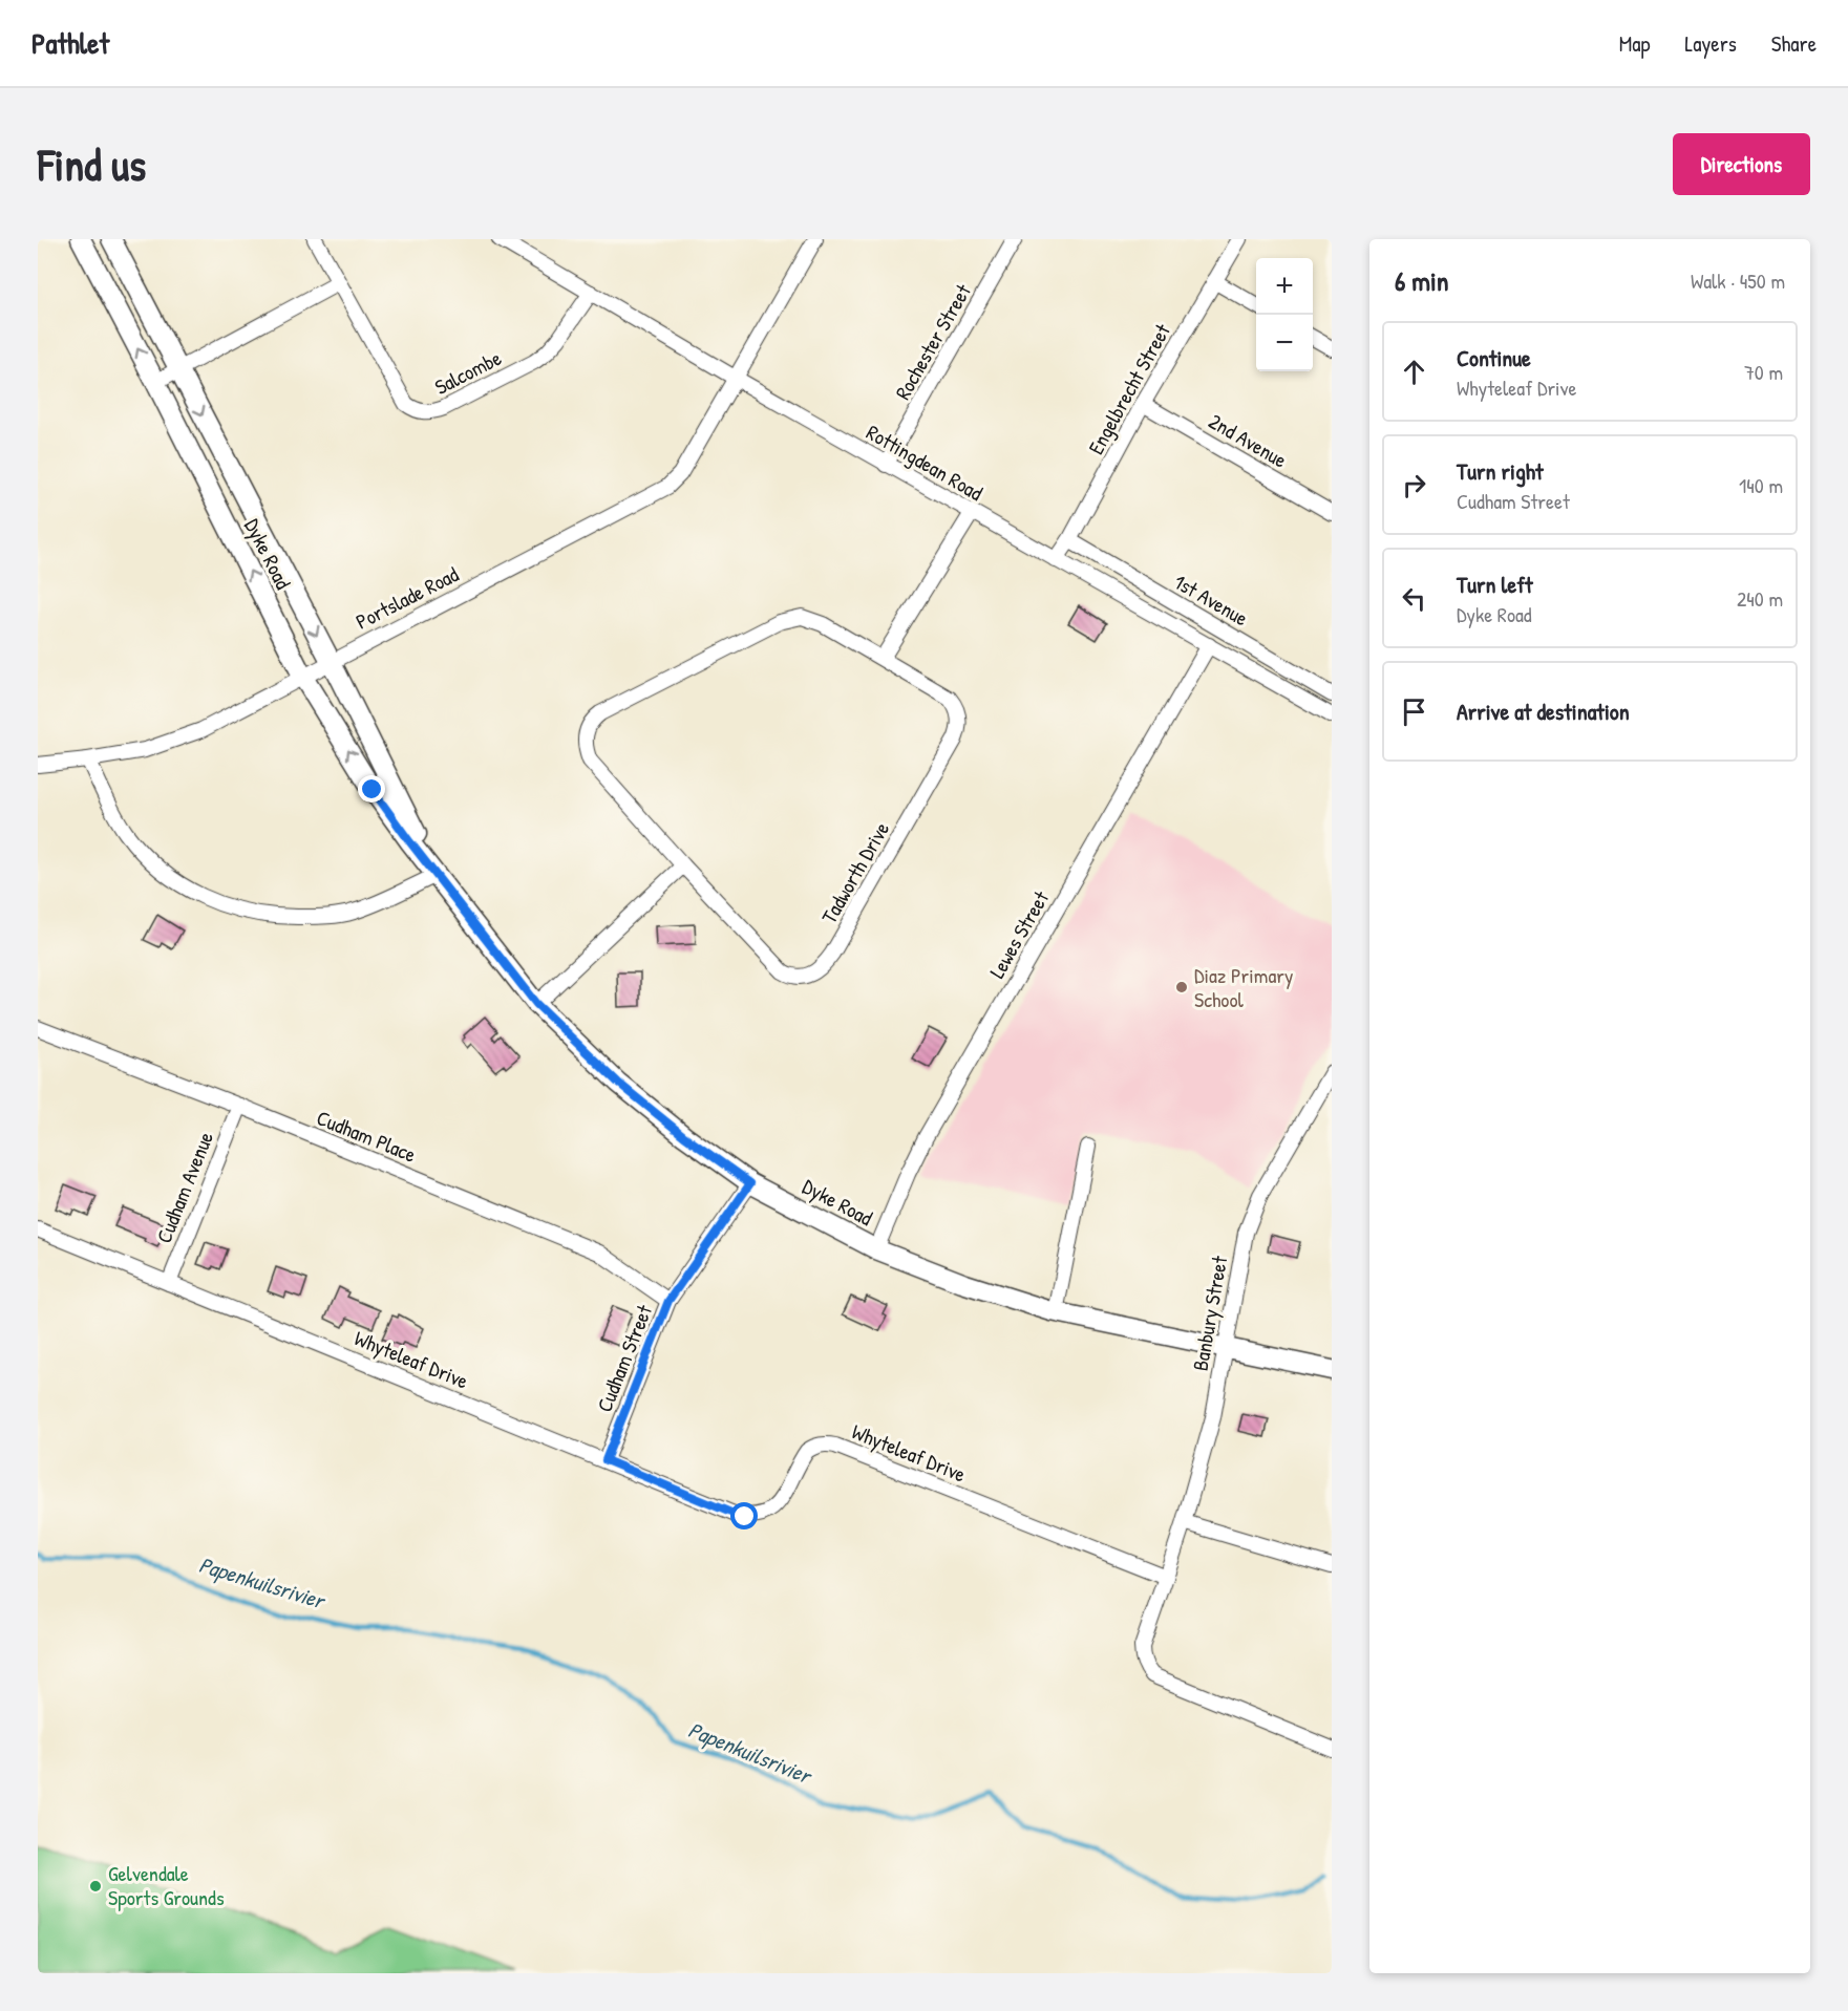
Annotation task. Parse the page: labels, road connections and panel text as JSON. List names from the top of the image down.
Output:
{
  "streets": {
    "street": [
      "Rochester Street",
      "Salcombe",
      "Engelbrecht Street",
      "2nd Avenue",
      "Rottingdean Road",
      "Dyke Road",
      "Portslade Road",
      "1st Avenue",
      "Tadworth Drive",
      "Lewes Street",
      "Cudham Place",
      "Cudham Avenue",
      "Banbury Street",
      "Cudham Street",
      "Whyteleaf Drive"
    ]
  },
  "crossings": [
    ["Rochester Street", "Rottingdean Road"],
    ["Salcombe", "Rottingdean Road"],
    ["Engelbrecht Street", "2nd Avenue"],
    ["Engelbrecht Street", "Rottingdean Road"],
    ["Engelbrecht Street", "1st Avenue"],
    ["Rottingdean Road", "Portslade Road"],
    ["Rottingdean Road", "Lewes Street"],
    ["Dyke Road", "Portslade Road"],
    ["Dyke Road", "Lewes Street"],
    ["Dyke Road", "Banbury Street"],
    ["Dyke Road", "Cudham Street"],
    ["Cudham Place", "Cudham Avenue"],
    ["Cudham Place", "Cudham Street"],
    ["Cudham Avenue", "Whyteleaf Drive"],
    ["Banbury Street", "Whyteleaf Drive"],
    ["Cudham Street", "Whyteleaf Drive"]
  ],
  "water": ["Papenkuilsrivier"],
  "places": ["Diaz Primary School", "Gelvendale Sports Grounds"],
  "page": {
    "header": "Pathlet",
    "nav": ["Map", "Layers", "Share"],
    "buttons": "Directions",
    "title": "Find us",
    "heading": ["6 min", "Walk · 450 m"],
    "map_buttons": ["+", "−"],
    "list": [
      ["Continue", "Whyteleaf Drive", "70 m"],
      ["Turn right", "Cudham Street", "140 m"],
      ["Turn left", "Dyke Road", "240 m"],
      "Arrive at destination"
    ]
  }
}
